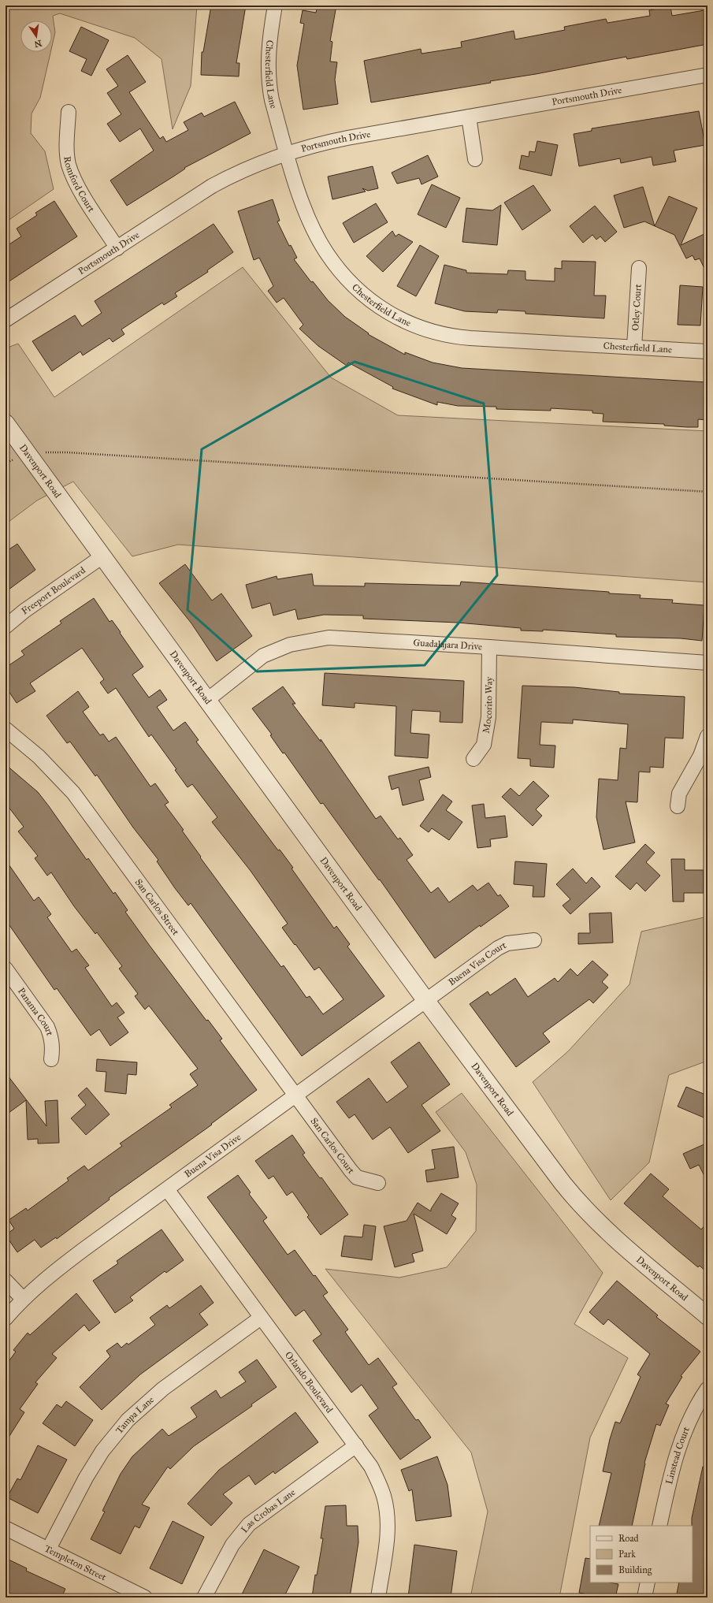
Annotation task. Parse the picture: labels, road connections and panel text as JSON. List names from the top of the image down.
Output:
{
  "streets": {
    "street": [
      "Chesterfield Lane",
      "Portsmouth Drive",
      "Romford Court",
      "Otley Court",
      "Davenport Road",
      "Freeport Boulevard",
      "Guadalajara Drive",
      "Mocorito Way",
      "San Carlos Street",
      "Buena Visa Court",
      "Panama Court",
      "San Carlos Court",
      "Buena Visa Drive",
      "Orlando Boulevard",
      "Tampa Lane",
      "Linstead Court",
      "Las Crobas Lane",
      "Templeton Street"
    ]
  },
  "crossings": [
    ["Chesterfield Lane", "Portsmouth Drive"],
    ["Chesterfield Lane", "Otley Court"],
    ["Portsmouth Drive", "Romford Court"],
    ["Davenport Road", "Freeport Boulevard"],
    ["Davenport Road", "Guadalajara Drive"],
    ["Davenport Road", "Buena Visa Court"],
    ["Davenport Road", "Buena Visa Drive"],
    ["Guadalajara Drive", "Mocorito Way"],
    ["San Carlos Street", "San Carlos Court"],
    ["San Carlos Street", "Buena Visa Drive"],
    ["Buena Visa Court", "Buena Visa Drive"],
    ["San Carlos Court", "Buena Visa Drive"],
    ["Buena Visa Drive", "Orlando Boulevard"],
    ["Orlando Boulevard", "Tampa Lane"],
    ["Orlando Boulevard", "Las Crobas Lane"],
    ["Tampa Lane", "Templeton Street"]
  ],
  "legend": ["Road", "Park", "Building"],
  "north": "bottom"
}
